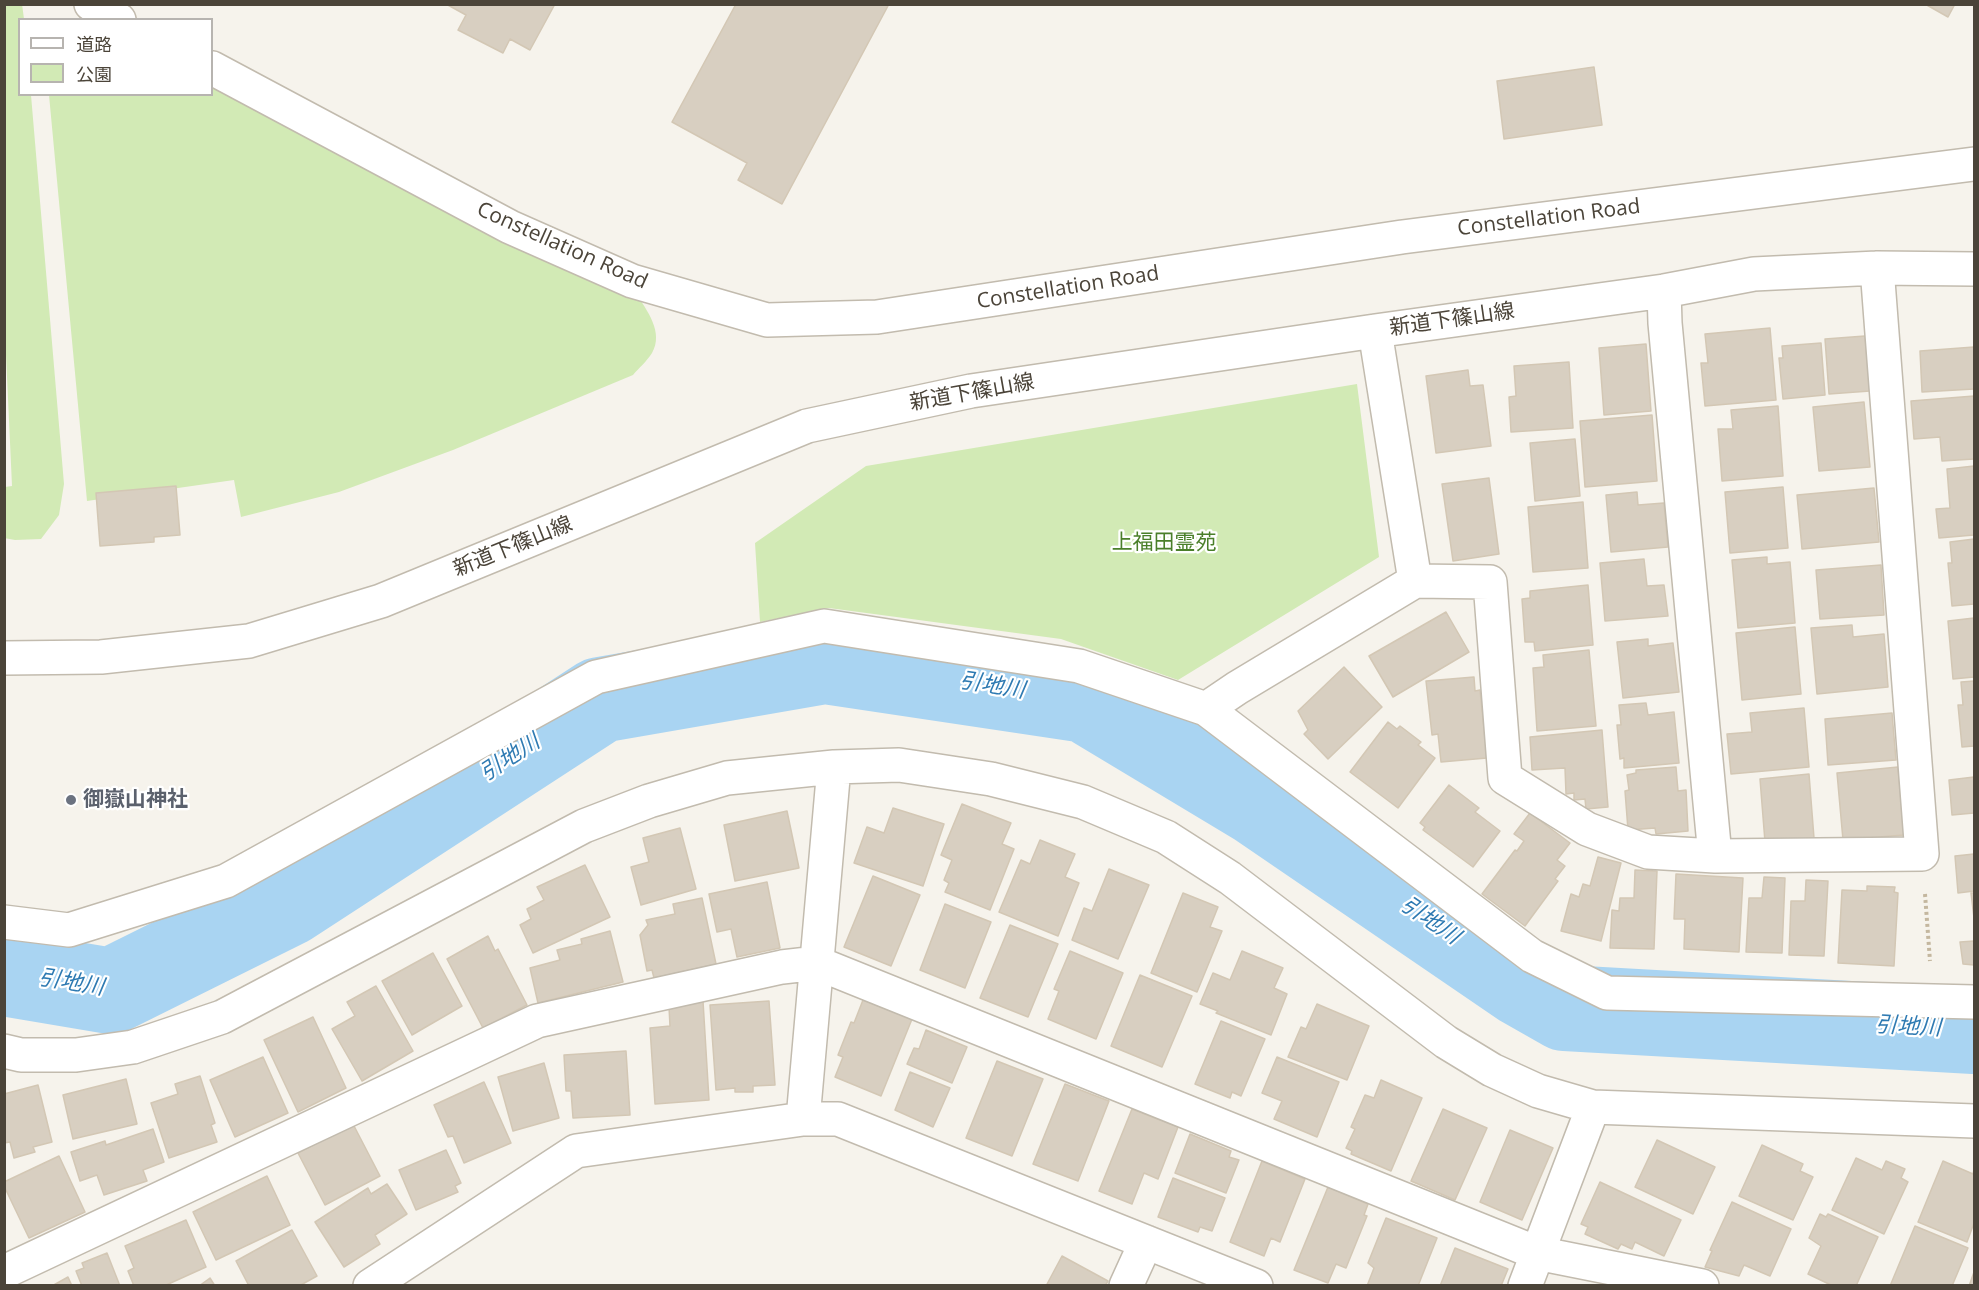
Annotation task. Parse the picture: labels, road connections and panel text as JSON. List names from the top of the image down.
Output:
{
  "streets": {
    "street": ["Constellation Road", "新道下篠山線"]
  },
  "water": ["引地川"],
  "parks": ["上福田霊苑"],
  "places": ["御嶽山神社"],
  "legend": ["道路", "公園"]
}
